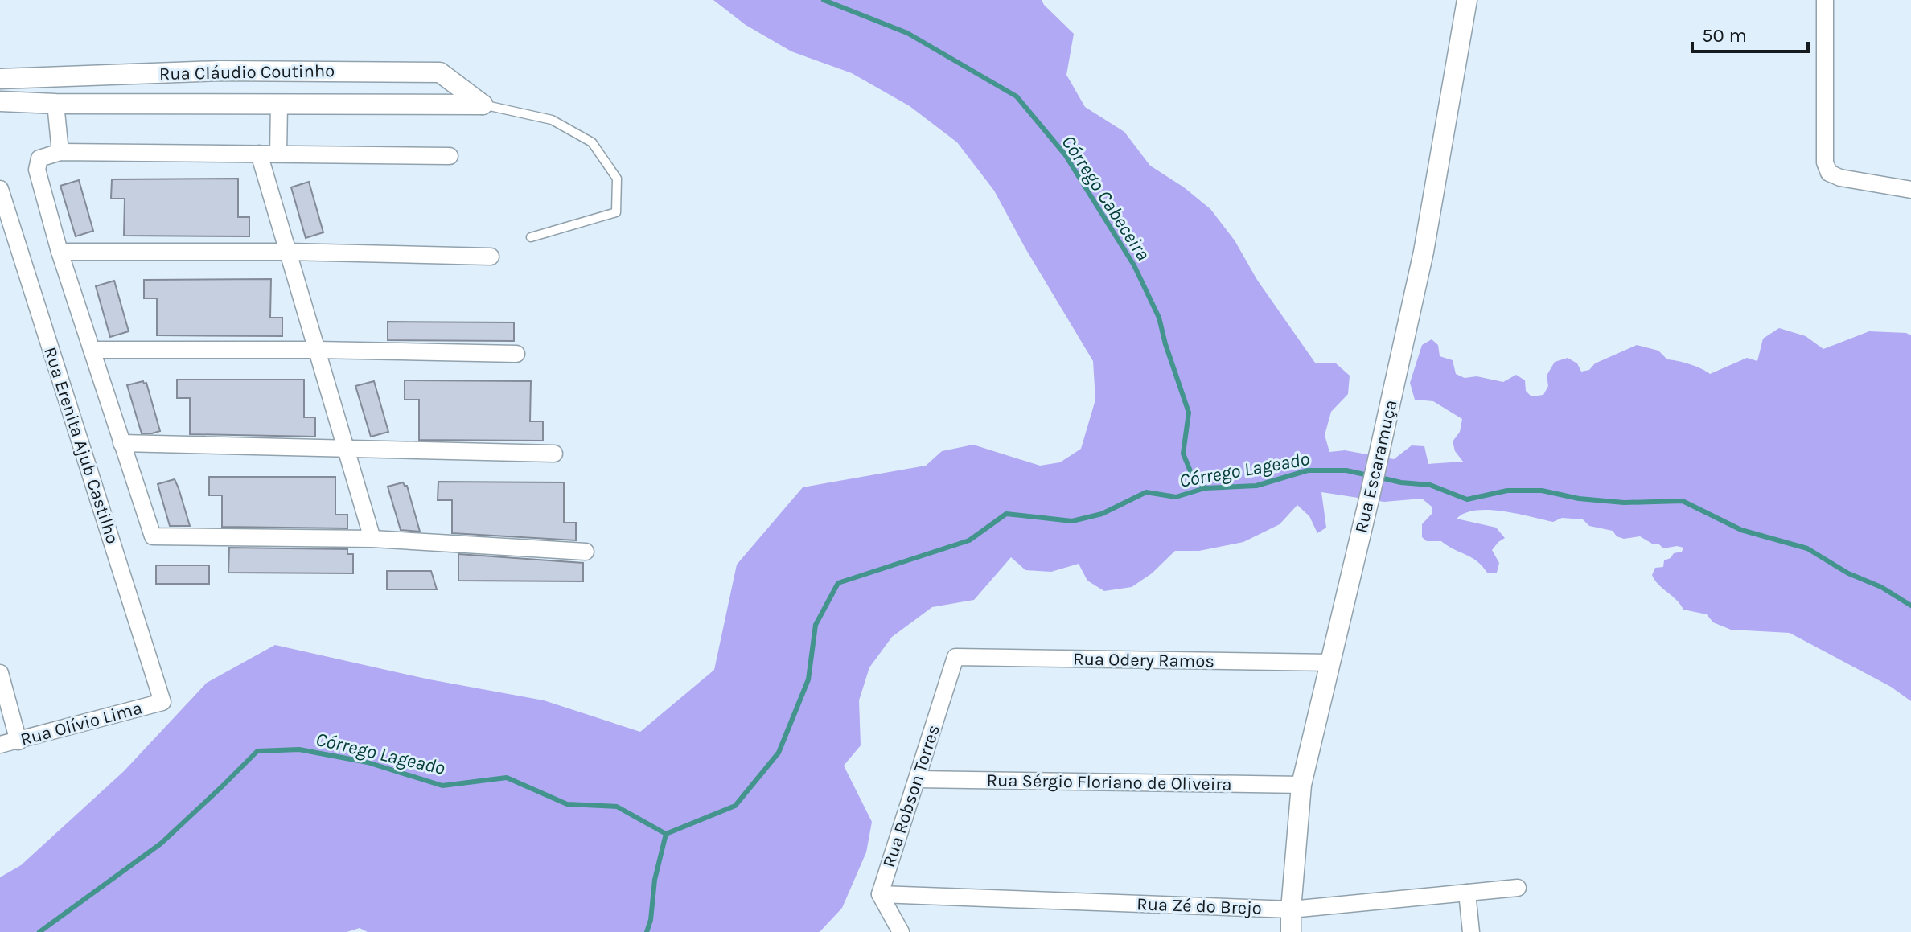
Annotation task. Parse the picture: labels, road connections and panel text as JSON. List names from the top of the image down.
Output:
{
  "streets": {
    "street": [
      "Rua Cláudio Coutinho",
      "Rua Erenita Ajub Castilho",
      "Rua Escaramuça",
      "Rua Odery Ramos",
      "Rua Olívio Lima",
      "Rua Sérgio Floriano de Oliveira",
      "Rua Robson Torres",
      "Rua Zé do Brejo"
    ]
  },
  "crossings": [
    ["Rua Erenita Ajub Castilho", "Rua Olívio Lima"],
    ["Rua Escaramuça", "Rua Odery Ramos"],
    ["Rua Escaramuça", "Rua Sérgio Floriano de Oliveira"],
    ["Rua Escaramuça", "Rua Zé do Brejo"],
    ["Rua Odery Ramos", "Rua Robson Torres"],
    ["Rua Sérgio Floriano de Oliveira", "Rua Robson Torres"],
    ["Rua Robson Torres", "Rua Zé do Brejo"]
  ],
  "water": ["Córrego Cabeceira", "Córrego Lageado"],
  "scale_bar": "50 m"
}
